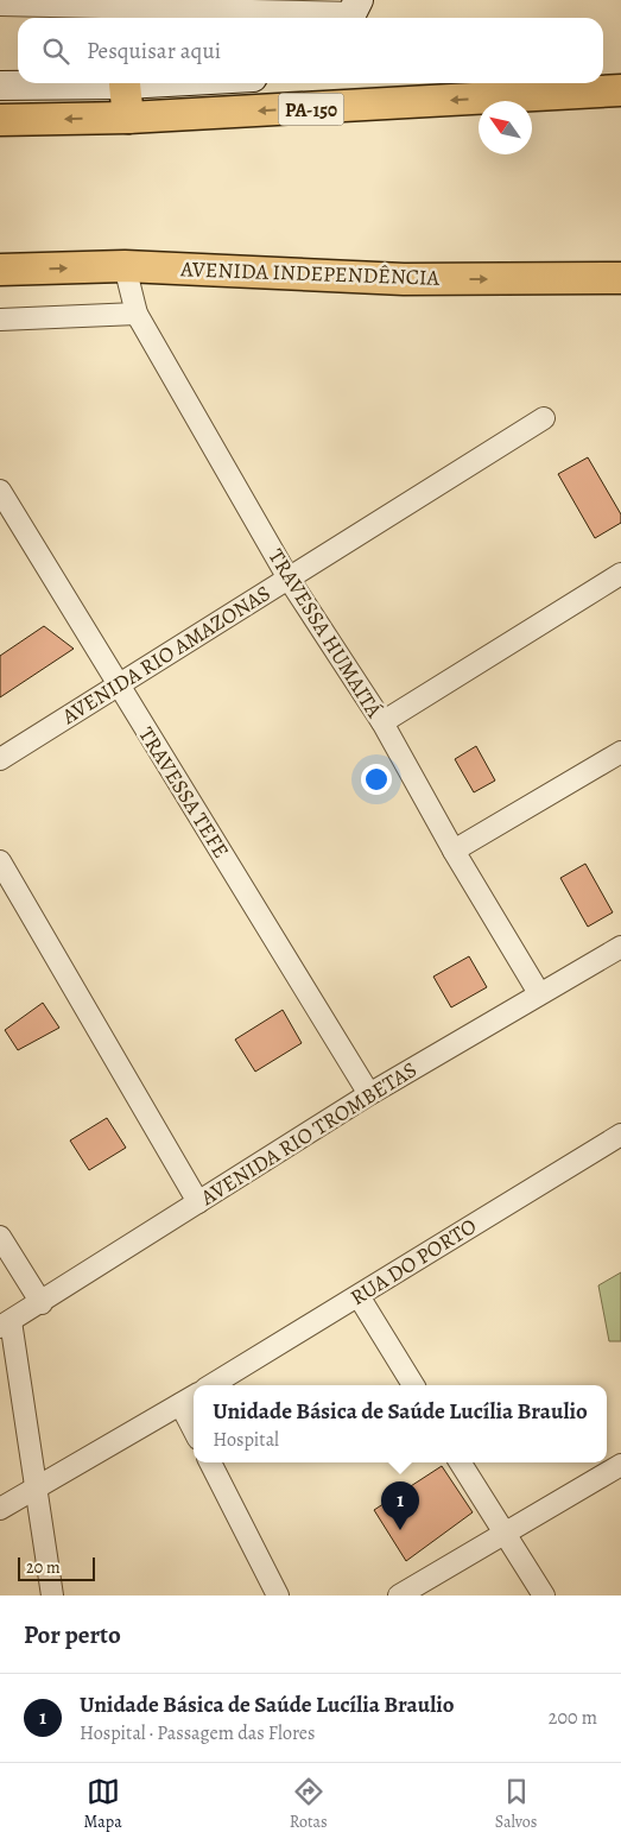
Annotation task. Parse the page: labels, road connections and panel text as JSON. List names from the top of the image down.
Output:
{
  "streets": {
    "main road": ["PA-150", "AVENIDA INDEPENDÊNCIA"],
    "street": [
      "TRAVESSA HUMAITÁ",
      "AVENIDA RIO AMAZONAS",
      "TRAVESSA TEFE",
      "AVENIDA RIO TROMBETAS",
      "RUA DO PORTO"
    ]
  },
  "crossings": [
    ["AVENIDA INDEPENDÊNCIA", "TRAVESSA HUMAITÁ"],
    ["TRAVESSA HUMAITÁ", "AVENIDA RIO AMAZONAS"],
    ["TRAVESSA HUMAITÁ", "AVENIDA RIO TROMBETAS"],
    ["AVENIDA RIO AMAZONAS", "TRAVESSA TEFE"],
    ["TRAVESSA TEFE", "AVENIDA RIO TROMBETAS"]
  ],
  "scale_bar": "20 m",
  "north": "top left",
  "page": {
    "search": "Pesquisar aqui",
    "popup": ["Unidade Básica de Saúde Lucília Braulio", "Hospital"],
    "pins": "1",
    "scale": "20 m",
    "heading": "Por perto",
    "list": [
      {
        "mark": "1",
        "name": "Unidade Básica de Saúde Lucília Braulio",
        "note": "Hospital · Passagem das Flores",
        "value": "200 m"
      }
    ],
    "nav": ["Mapa", "Rotas", "Salvos"]
  }
}
